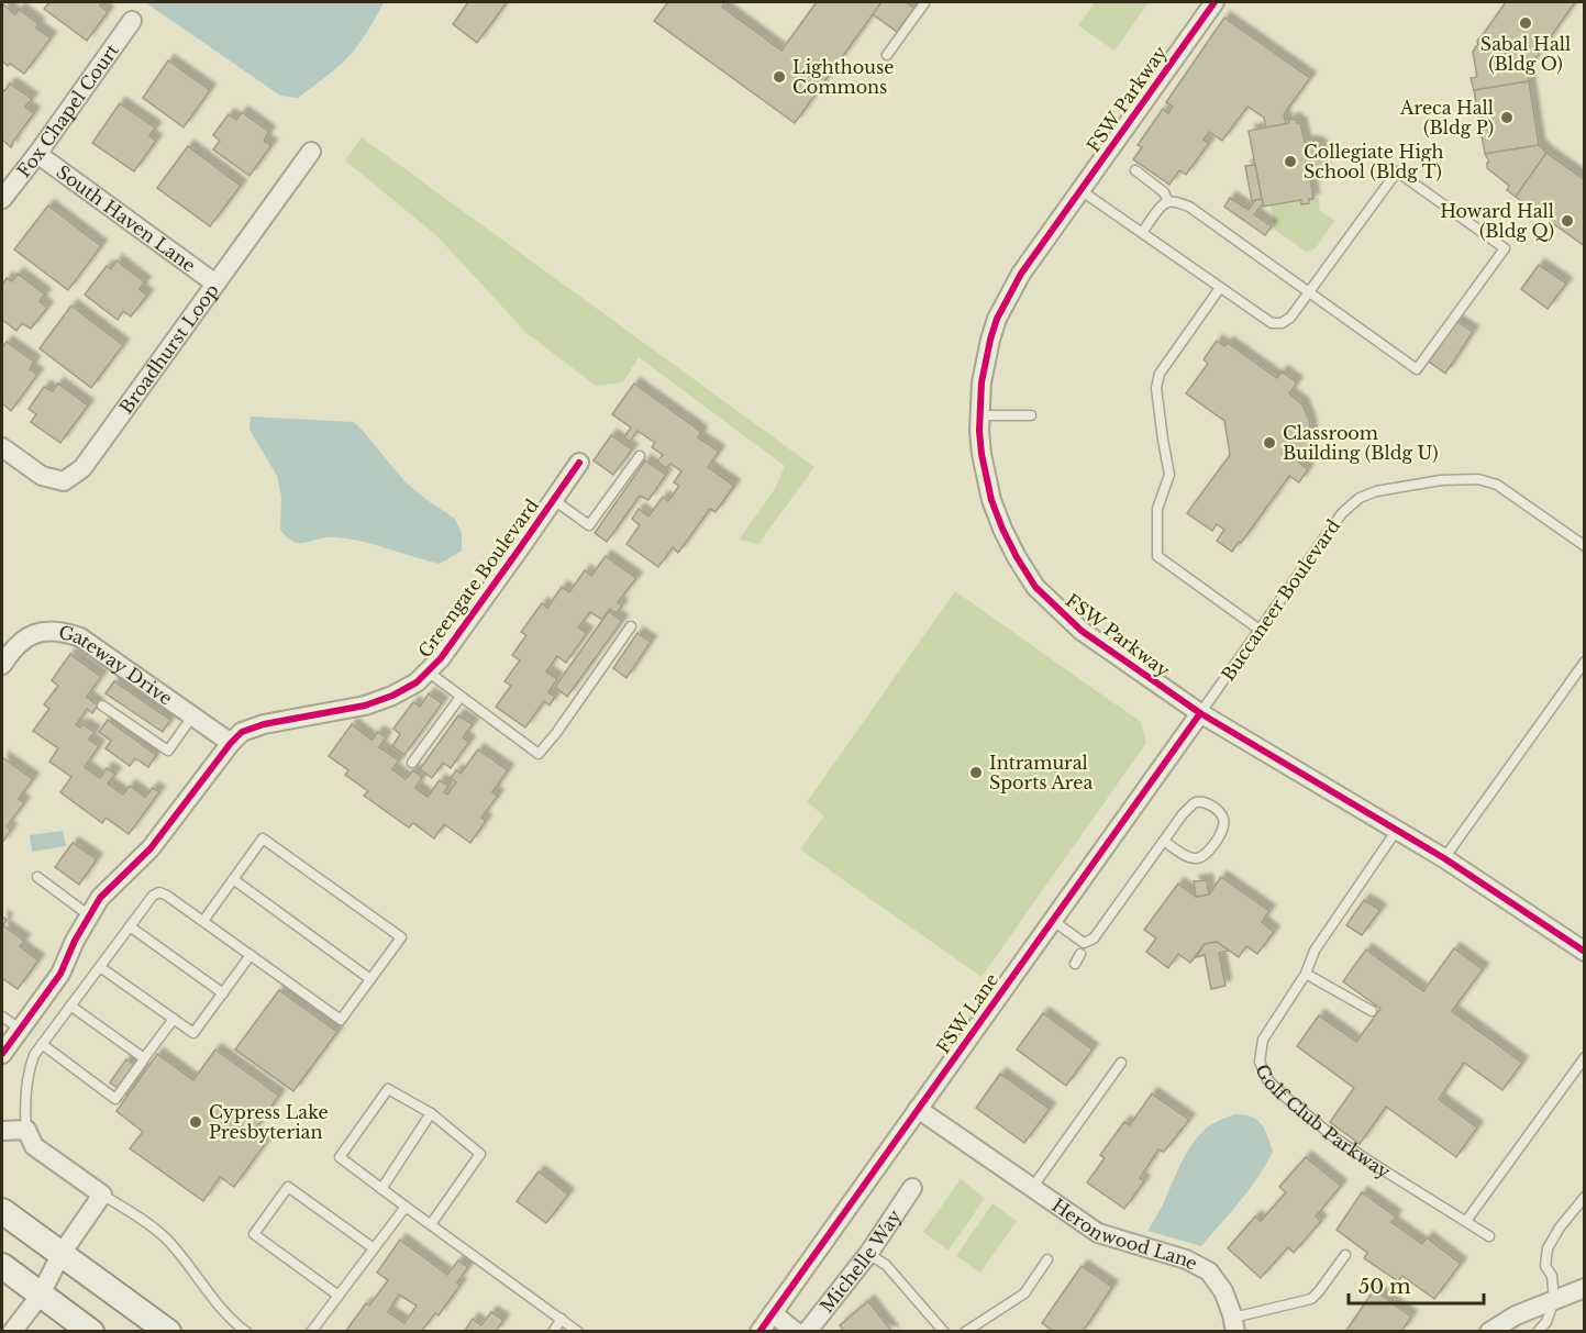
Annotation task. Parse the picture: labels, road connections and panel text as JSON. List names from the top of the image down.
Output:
{
  "streets": {
    "street": [
      "FSW Parkway",
      "Fox Chapel Court",
      "South Haven Lane",
      "Broadhurst Loop",
      "Greengate Boulevard",
      "Gateway Drive",
      "FSW Lane",
      "Heronwood Lane",
      "Michelle Way"
    ],
    "lane": ["Buccaneer Boulevard", "Golf Club Parkway"]
  },
  "crossings": [
    ["FSW Parkway", "Buccaneer Boulevard"],
    ["FSW Parkway", "FSW Lane"],
    ["FSW Parkway", "Golf Club Parkway"],
    ["Fox Chapel Court", "South Haven Lane"],
    ["South Haven Lane", "Broadhurst Loop"],
    ["Greengate Boulevard", "Gateway Drive"],
    ["Buccaneer Boulevard", "FSW Lane"],
    ["FSW Lane", "Heronwood Lane"]
  ],
  "places": [
    "Sabal Hall (Bldg O)",
    "Lighthouse Commons",
    "Areca Hall (Bldg P)",
    "Collegiate High School (Bldg T)",
    "Howard Hall (Bldg Q)",
    "Classroom Building (Bldg U)",
    "Intramural Sports Area",
    "Cypress Lake Presbyterian"
  ],
  "scale_bar": "50 m"
}
